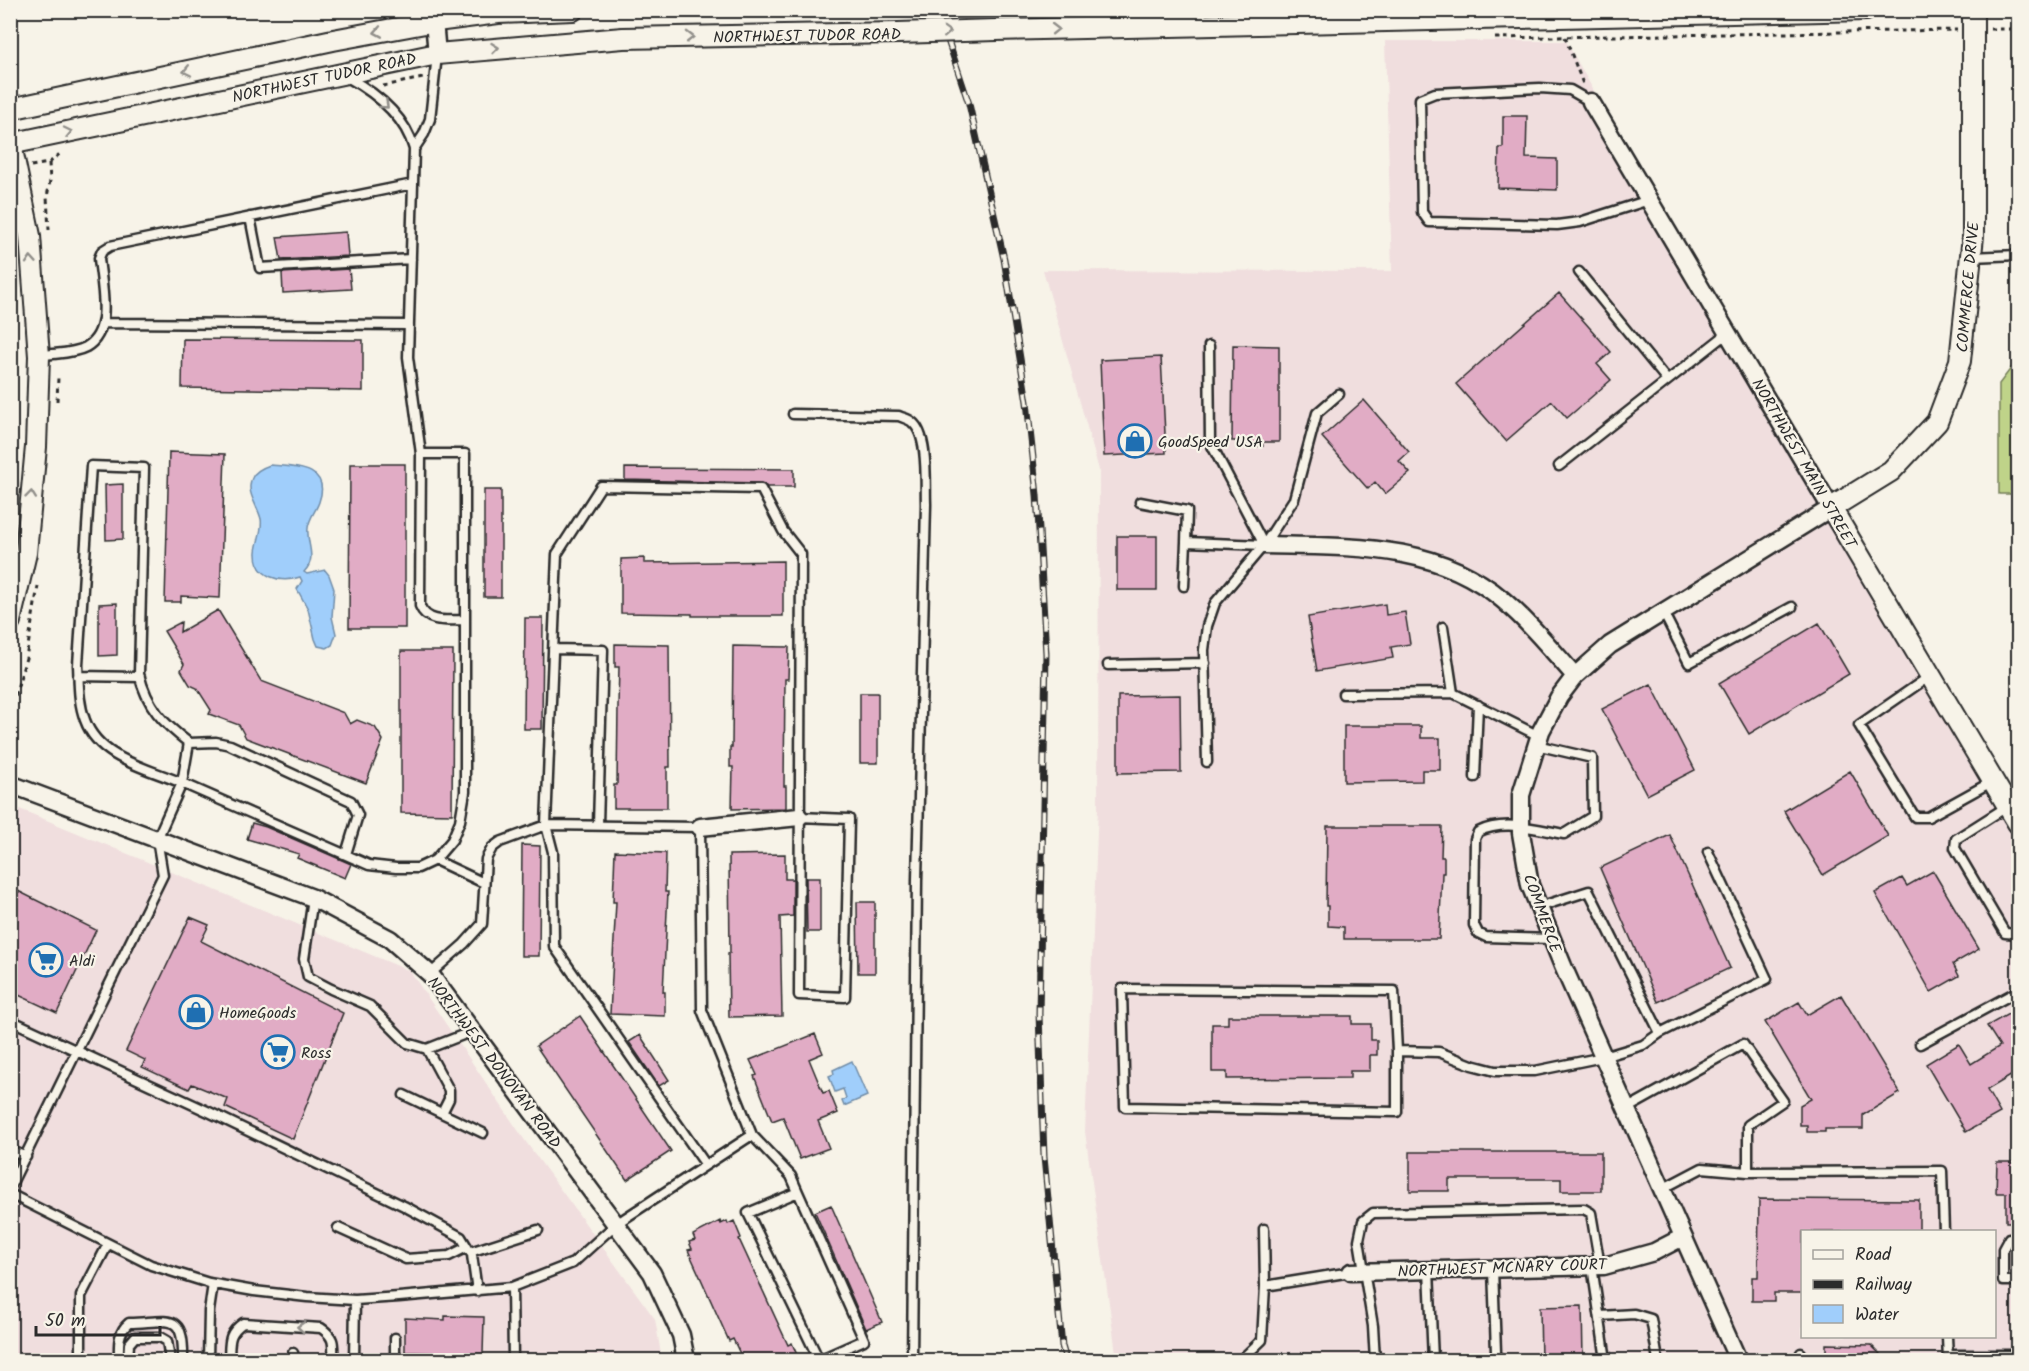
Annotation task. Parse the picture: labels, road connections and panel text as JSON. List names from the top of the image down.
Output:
{
  "streets": {
    "street": [
      "NORTHWEST TUDOR ROAD",
      "COMMERCE DRIVE",
      "NORTHWEST MAIN STREET",
      "COMMERCE",
      "NORTHWEST DONOVAN ROAD",
      "NORTHWEST MCNARY COURT"
    ]
  },
  "crossings": [
    ["COMMERCE DRIVE", "NORTHWEST MAIN STREET"],
    ["COMMERCE DRIVE", "COMMERCE"],
    ["NORTHWEST MAIN STREET", "COMMERCE"],
    ["COMMERCE", "NORTHWEST MCNARY COURT"]
  ],
  "places": {
    "shop": ["GoodSpeed USA", "HomeGoods"],
    "supermarket": ["Aldi", "Ross"]
  },
  "legend": ["Road", "Railway", "Water"],
  "scale_bar": "50 m"
}
